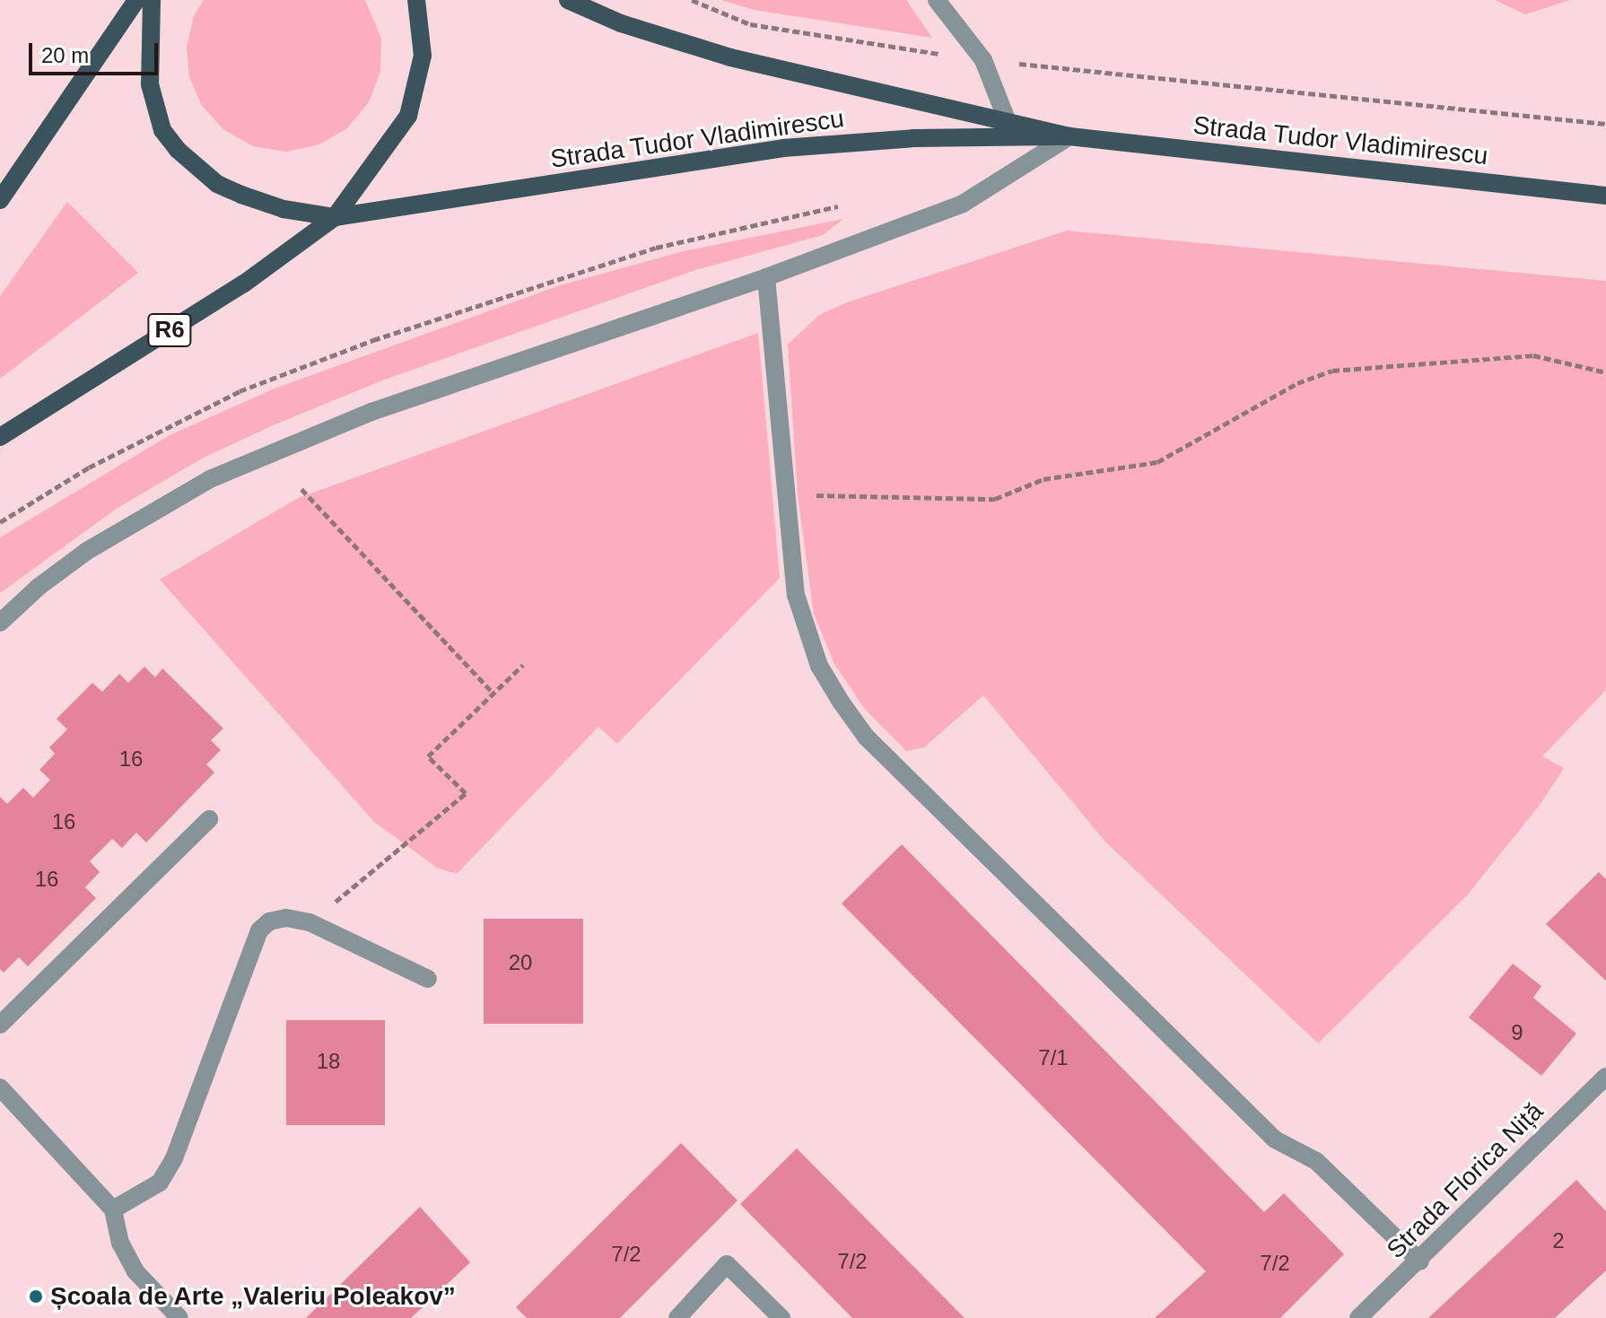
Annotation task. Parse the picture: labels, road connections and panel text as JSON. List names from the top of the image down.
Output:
{
  "streets": {
    "main road": ["Strada Tudor Vladimirescu", "R6"],
    "street": ["Strada Florica Niță"]
  },
  "crossings": [
    ["Strada Tudor Vladimirescu", "R6"]
  ],
  "places": ["Școala de Arte „Valeriu Poleakov”"],
  "house_numbers": [
    "16",
    "16",
    "16",
    "20",
    "9",
    "7/1",
    "18",
    "2",
    "7/2",
    "7/2",
    "7/2"
  ],
  "scale_bar": "20 m"
}
